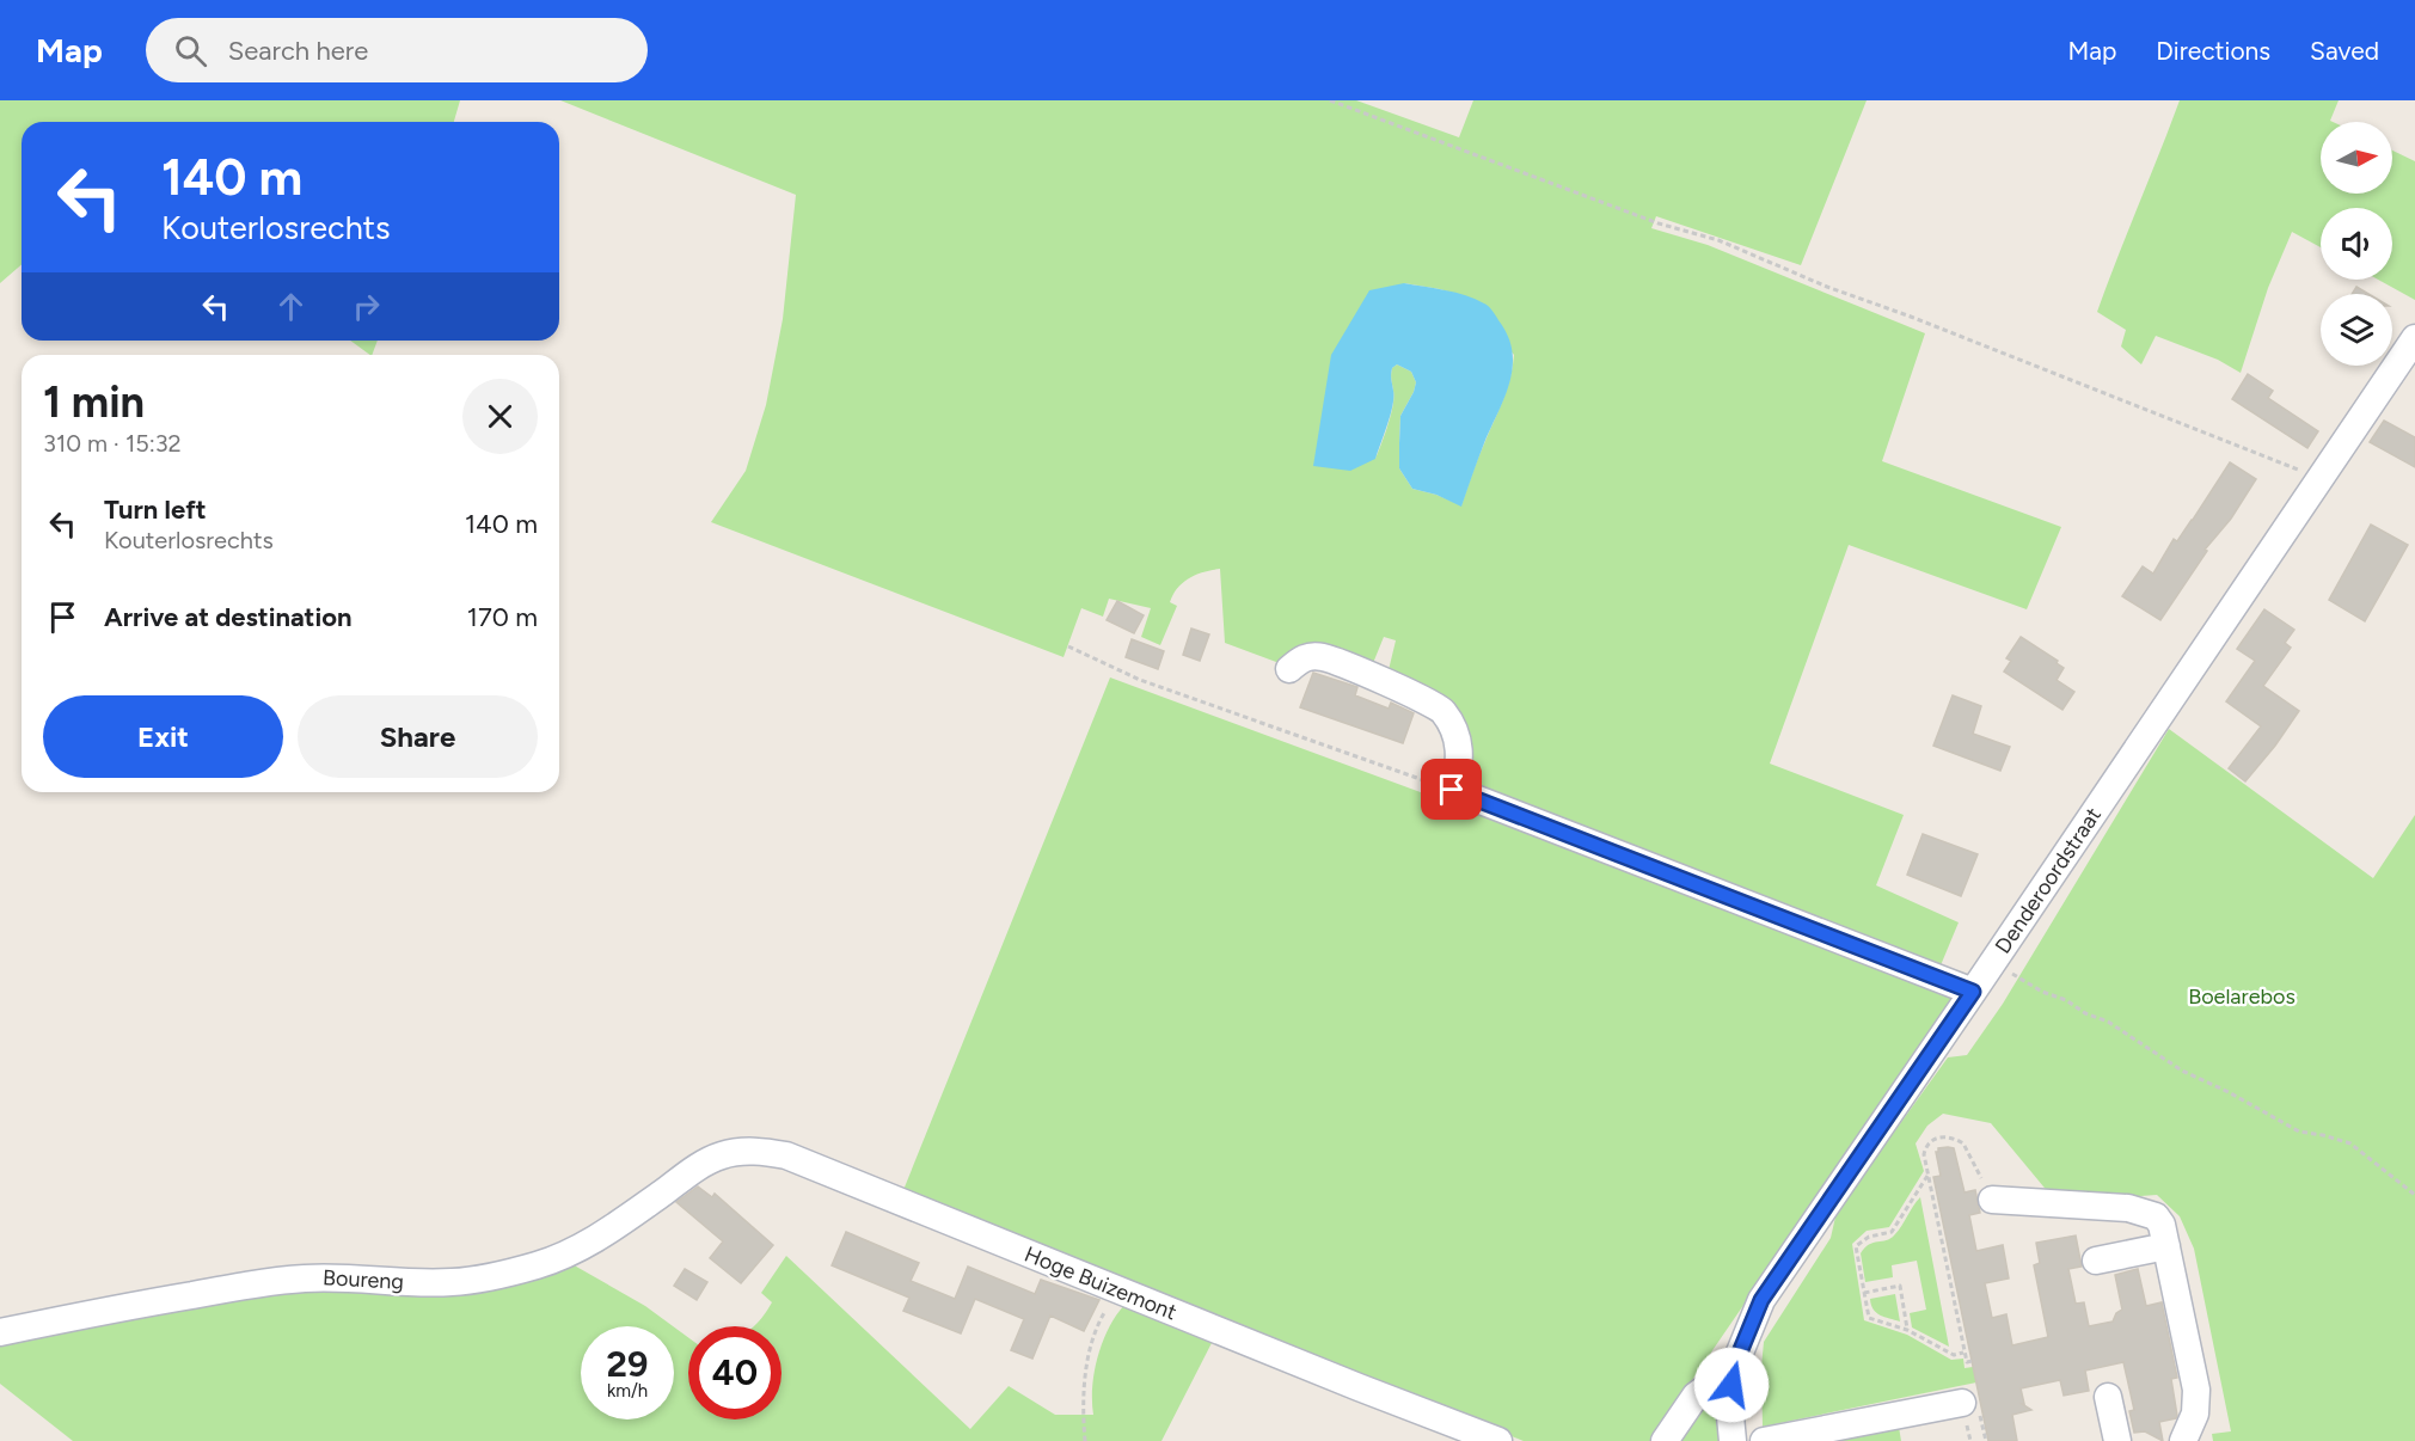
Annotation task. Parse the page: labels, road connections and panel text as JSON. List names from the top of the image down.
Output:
{
  "streets": {
    "street": ["Denderoordstraat", "Boureng", "Hoge Buizemont"]
  },
  "crossings": [
    ["Boureng", "Hoge Buizemont"]
  ],
  "parks": ["Boelarebos"],
  "north": "right",
  "page": {
    "header": "Map",
    "search": "Search here",
    "nav": ["Map", "Directions", "Saved"],
    "turn": ["140 m", "Kouterlosrechts"],
    "heading": ["1 min", "310 m · 15:32"],
    "list": [
      {
        "name": "Turn left",
        "note": "Kouterlosrechts",
        "value": "140 m"
      },
      {
        "name": "Arrive at destination",
        "value": "170 m"
      }
    ],
    "buttons": ["Exit", "Share"],
    "speed": "29 km/h",
    "limit": "40"
  }
}
